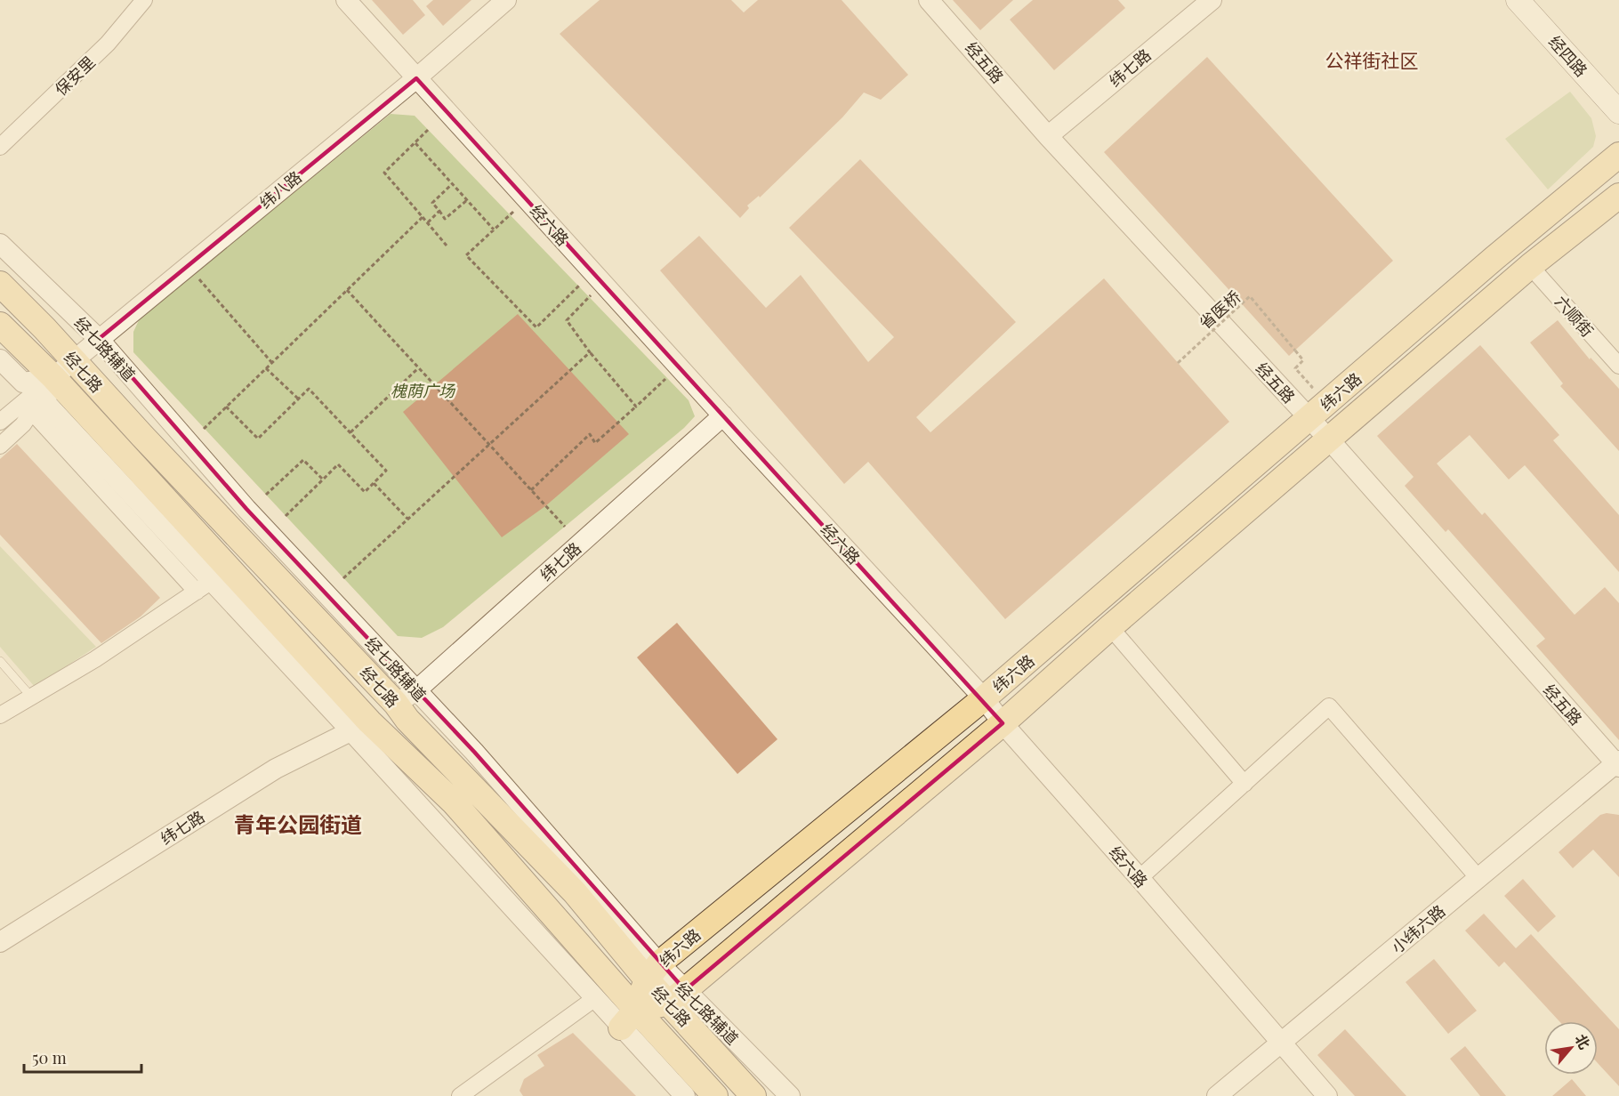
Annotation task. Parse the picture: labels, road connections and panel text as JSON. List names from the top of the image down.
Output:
{
  "streets": {
    "main road": ["经四路", "经七路", "纬六路"],
    "street": [
      "经五路",
      "纬七路",
      "保安里",
      "纬八路",
      "经六路",
      "六顺街",
      "经七路辅道",
      "小纬六路"
    ],
    "path": ["省医桥"]
  },
  "crossings": [
    ["经五路", "纬七路"],
    ["经五路", "纬六路"],
    ["经五路", "小纬六路"],
    ["纬七路", "经六路"],
    ["纬七路", "经七路辅道"],
    ["纬七路", "经七路"],
    ["纬八路", "经六路"],
    ["纬八路", "经七路辅道"],
    ["纬八路", "经七路"],
    ["经六路", "纬六路"],
    ["经六路", "小纬六路"],
    ["六顺街", "纬六路"],
    ["经七路辅道", "经七路"],
    ["经七路辅道", "纬六路"],
    ["经七路", "纬六路"]
  ],
  "districts": ["公祥街社区", "青年公园街道"],
  "parks": ["槐荫广场"],
  "scale_bar": "50 m",
  "north": "top right"
}
